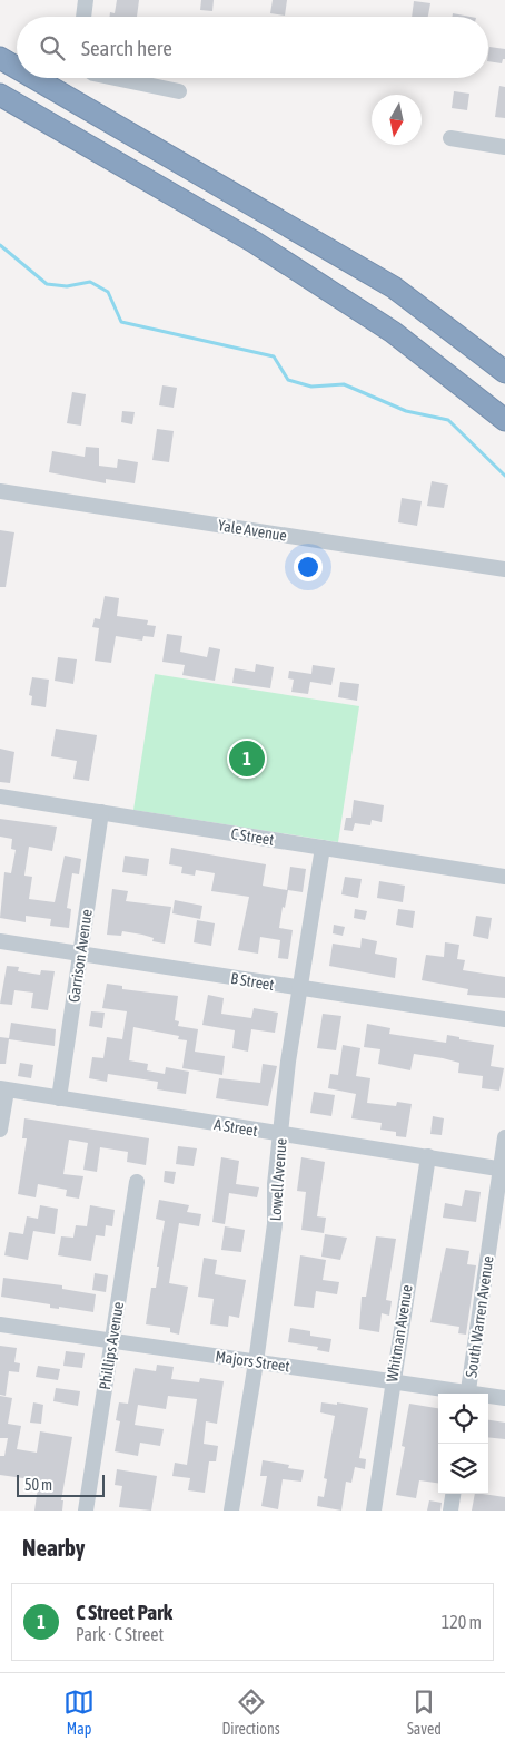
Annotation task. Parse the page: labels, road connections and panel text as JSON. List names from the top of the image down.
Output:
{
  "streets": {
    "street": [
      "Yale Avenue",
      "C Street",
      "Garrison Avenue",
      "B Street",
      "A Street",
      "Lowell Avenue",
      "South Warren Avenue",
      "Whitman Avenue",
      "Phillips Avenue",
      "Majors Street"
    ]
  },
  "crossings": [
    ["C Street", "Garrison Avenue"],
    ["C Street", "Lowell Avenue"],
    ["Garrison Avenue", "B Street"],
    ["Garrison Avenue", "A Street"],
    ["B Street", "Lowell Avenue"],
    ["A Street", "Lowell Avenue"],
    ["A Street", "South Warren Avenue"],
    ["A Street", "Whitman Avenue"],
    ["Lowell Avenue", "Majors Street"],
    ["Whitman Avenue", "Majors Street"],
    ["Phillips Avenue", "Majors Street"]
  ],
  "scale_bar": "50 m",
  "north": "bottom",
  "page": {
    "search": "Search here",
    "pins": "1",
    "scale": "50 m",
    "heading": "Nearby",
    "list": [
      {
        "mark": "1",
        "name": "C Street Park",
        "note": "Park · C Street",
        "value": "120 m"
      }
    ],
    "nav": ["Map", "Directions", "Saved"]
  }
}
